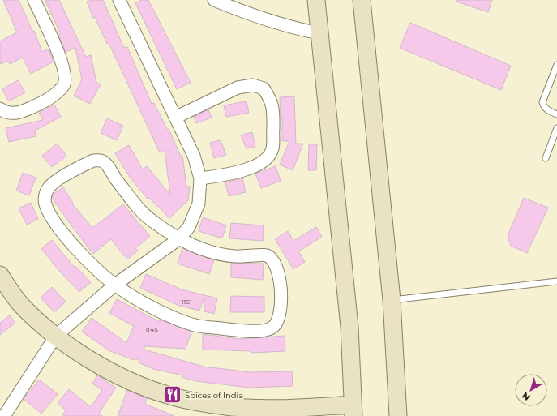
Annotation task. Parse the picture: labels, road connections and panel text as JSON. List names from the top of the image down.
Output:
{
  "places": {
    "restaurant": ["Spices of India"]
  },
  "house_numbers": ["1151", "1145"],
  "north": "bottom left"
}
